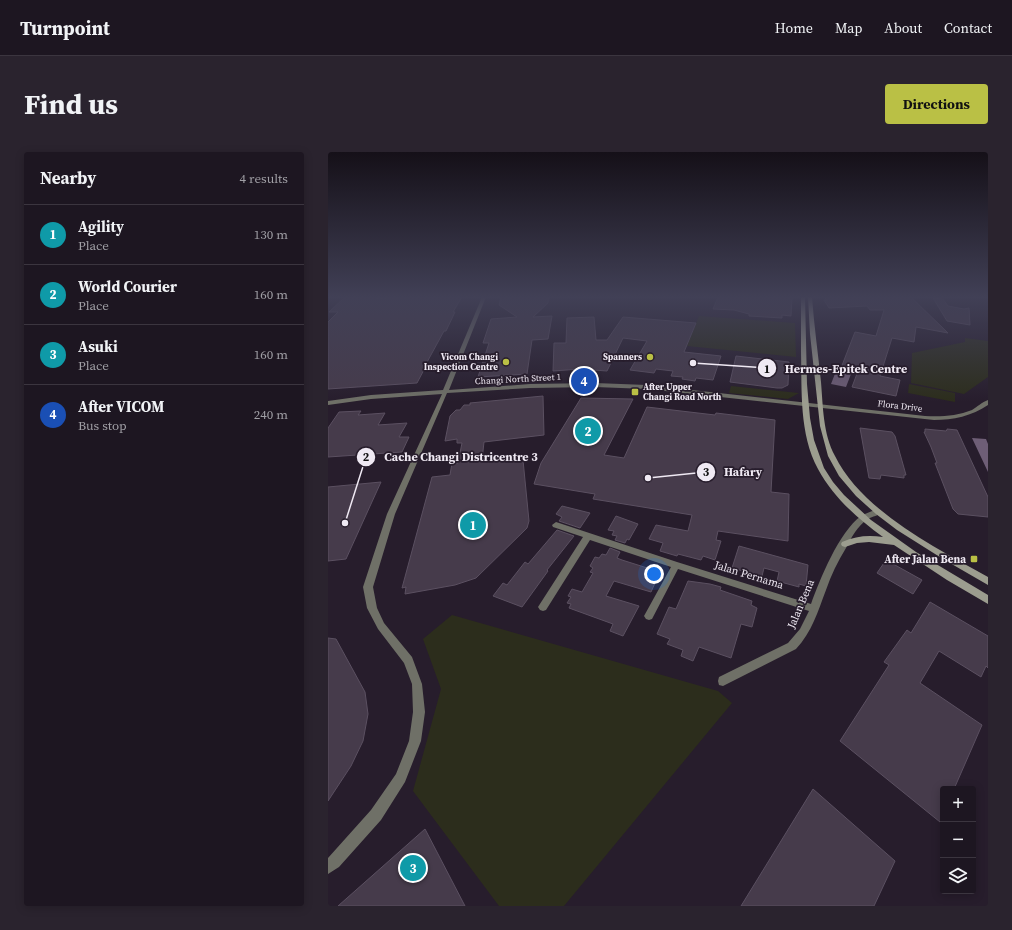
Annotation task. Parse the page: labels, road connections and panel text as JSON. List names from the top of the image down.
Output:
{
  "streets": {
    "street": [
      "Changi North Street 1",
      "Flora Drive",
      "Jalan Pernama",
      "Jalan Bena"
    ]
  },
  "crossings": [
    ["Changi North Street 1", "Flora Drive"],
    ["Jalan Pernama", "Jalan Bena"]
  ],
  "places": {
    "other": [
      "Spanners",
      "Vicom Changi Inspection Centre",
      "Hermes-Epitek Centre",
      "Hafary",
      "Cache Changi Districentre 3"
    ],
    "transit": ["After Upper Changi Road North", "After Jalan Bena"]
  },
  "page": {
    "header": "Turnpoint",
    "nav": [
      "Home",
      "Map",
      "About",
      "Contact"
    ],
    "buttons": "Directions",
    "title": "Find us",
    "heading": ["Nearby", "4 results"],
    "list": [
      {
        "mark": "1",
        "name": "Agility",
        "note": "Place",
        "value": "130 m"
      },
      {
        "mark": "2",
        "name": "World Courier",
        "note": "Place",
        "value": "160 m"
      },
      {
        "mark": "3",
        "name": "Asuki",
        "note": "Place",
        "value": "160 m"
      },
      {
        "mark": "4",
        "name": "After VICOM",
        "note": "Bus stop",
        "value": "240 m"
      }
    ],
    "pins": [
      "4",
      "2",
      "1",
      "3"
    ],
    "map_buttons": ["+", "−"]
  }
}
